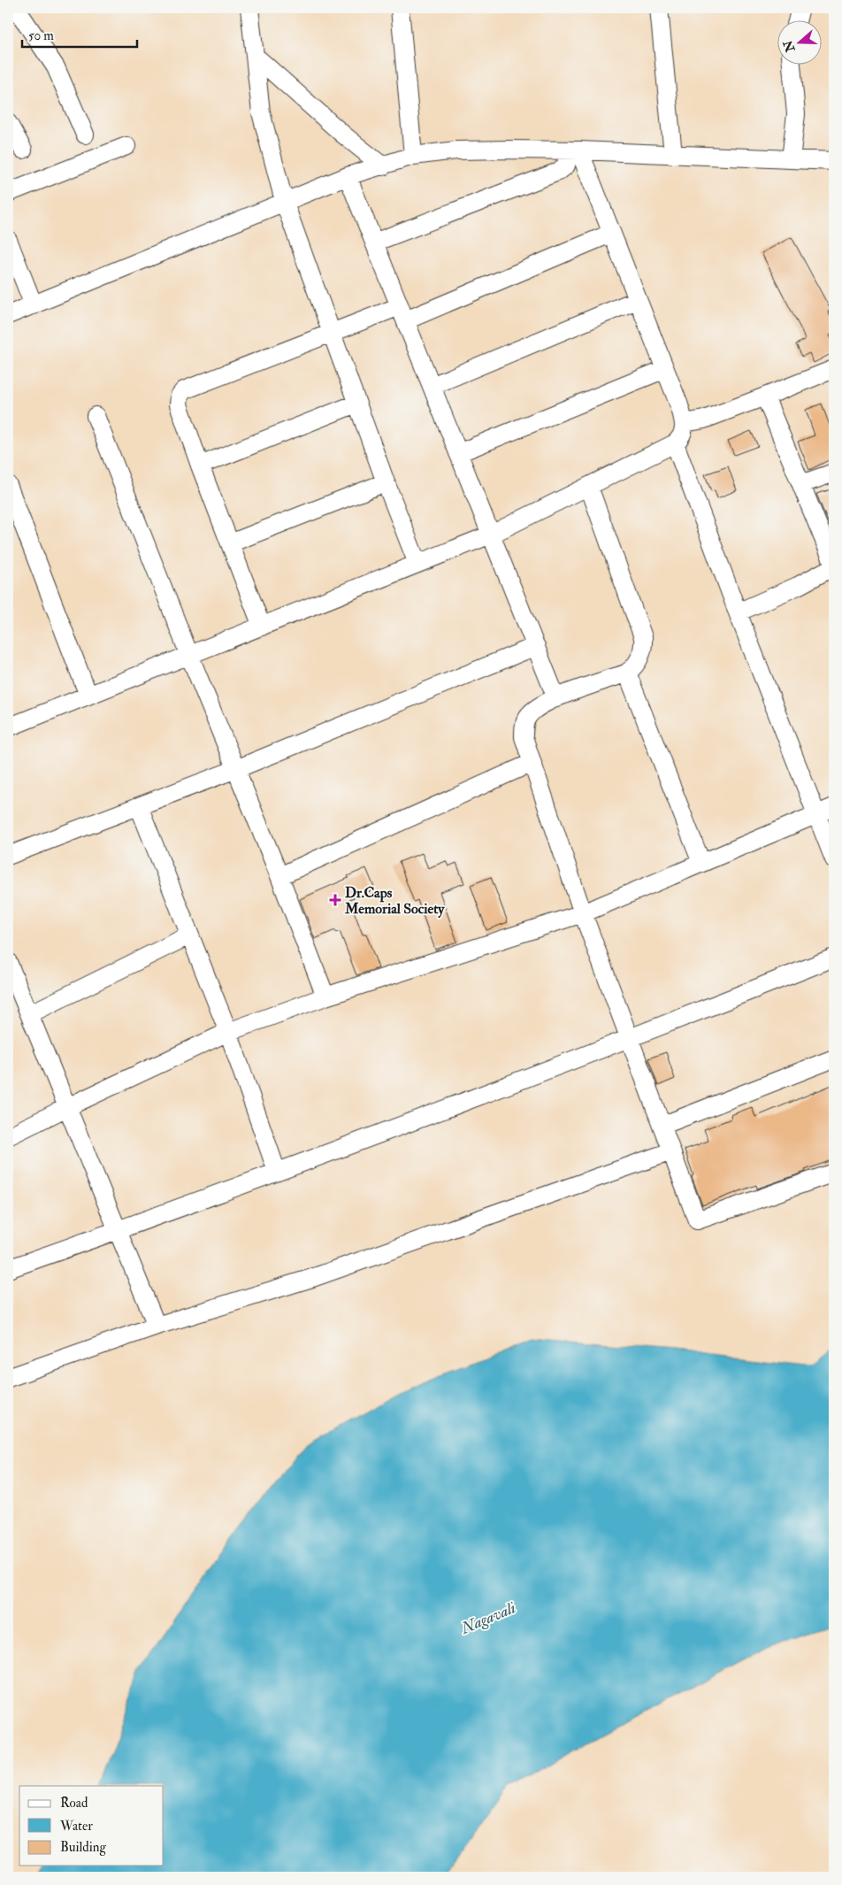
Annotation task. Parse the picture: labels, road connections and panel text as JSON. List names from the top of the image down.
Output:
{
  "water": ["Nagavali"],
  "places": {
    "health": ["Dr.Caps Memorial Society"]
  },
  "legend": ["Road", "Water", "Building"],
  "scale_bar": "50 m",
  "north": "left"
}
